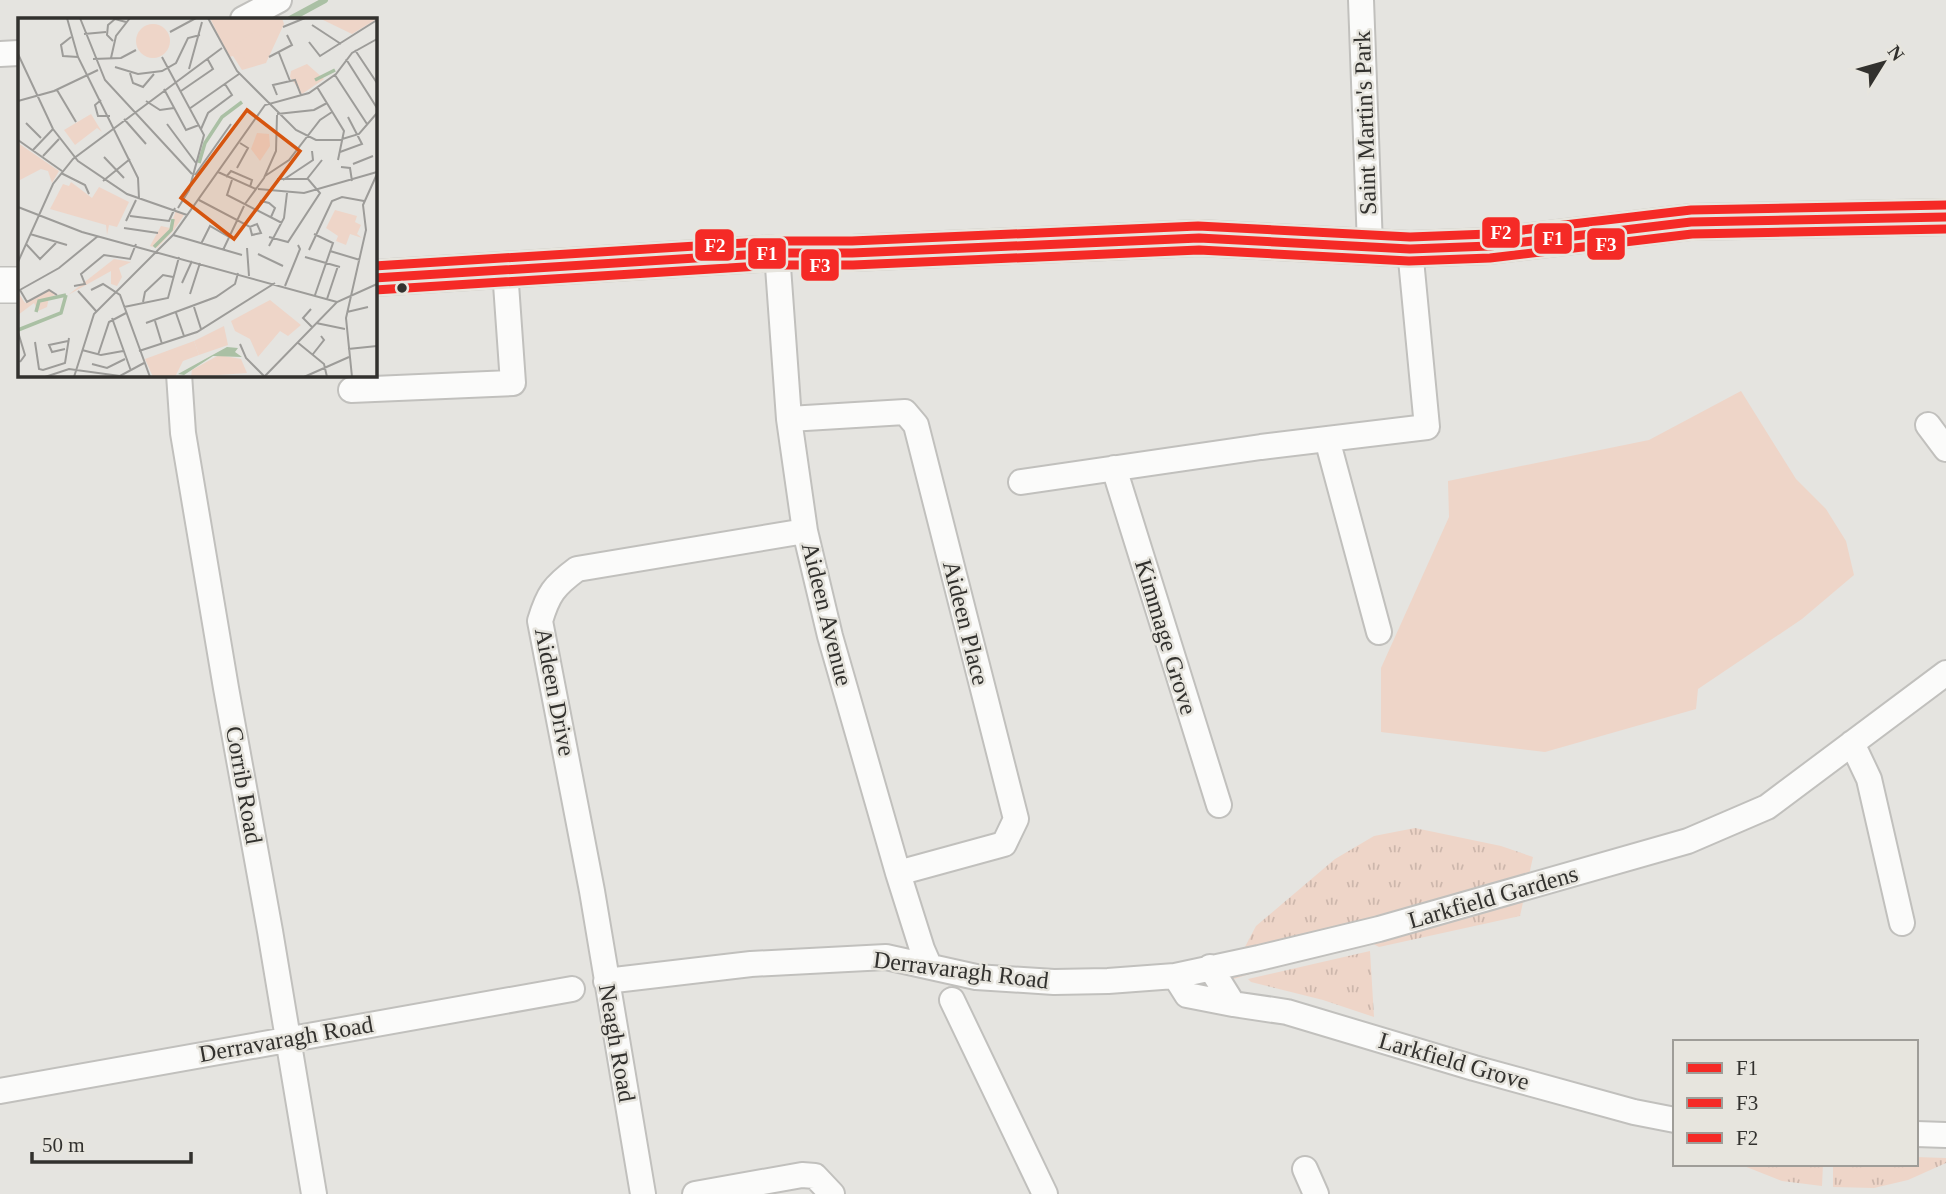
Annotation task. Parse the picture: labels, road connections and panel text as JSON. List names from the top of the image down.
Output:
{
  "streets": {
    "street": [
      "Saint Martin's Park",
      "Aideen Avenue",
      "Aideen Place",
      "Kimmage Grove",
      "Aideen Drive",
      "Corrib Road",
      "Larkfield Gardens",
      "Derravaragh Road",
      "Neagh Road",
      "Larkfield Grove"
    ]
  },
  "crossings": [
    ["Aideen Avenue", "Aideen Place"],
    ["Aideen Avenue", "Aideen Drive"],
    ["Aideen Avenue", "Derravaragh Road"],
    ["Aideen Drive", "Neagh Road"],
    ["Corrib Road", "Derravaragh Road"],
    ["Larkfield Gardens", "Derravaragh Road"],
    ["Larkfield Gardens", "Larkfield Grove"],
    ["Derravaragh Road", "Neagh Road"]
  ],
  "lines": ["transit line F2", "transit line F1", "transit line F3"],
  "legend": ["F1", "F3", "F2"],
  "scale_bar": "50 m",
  "north": "top right"
}
